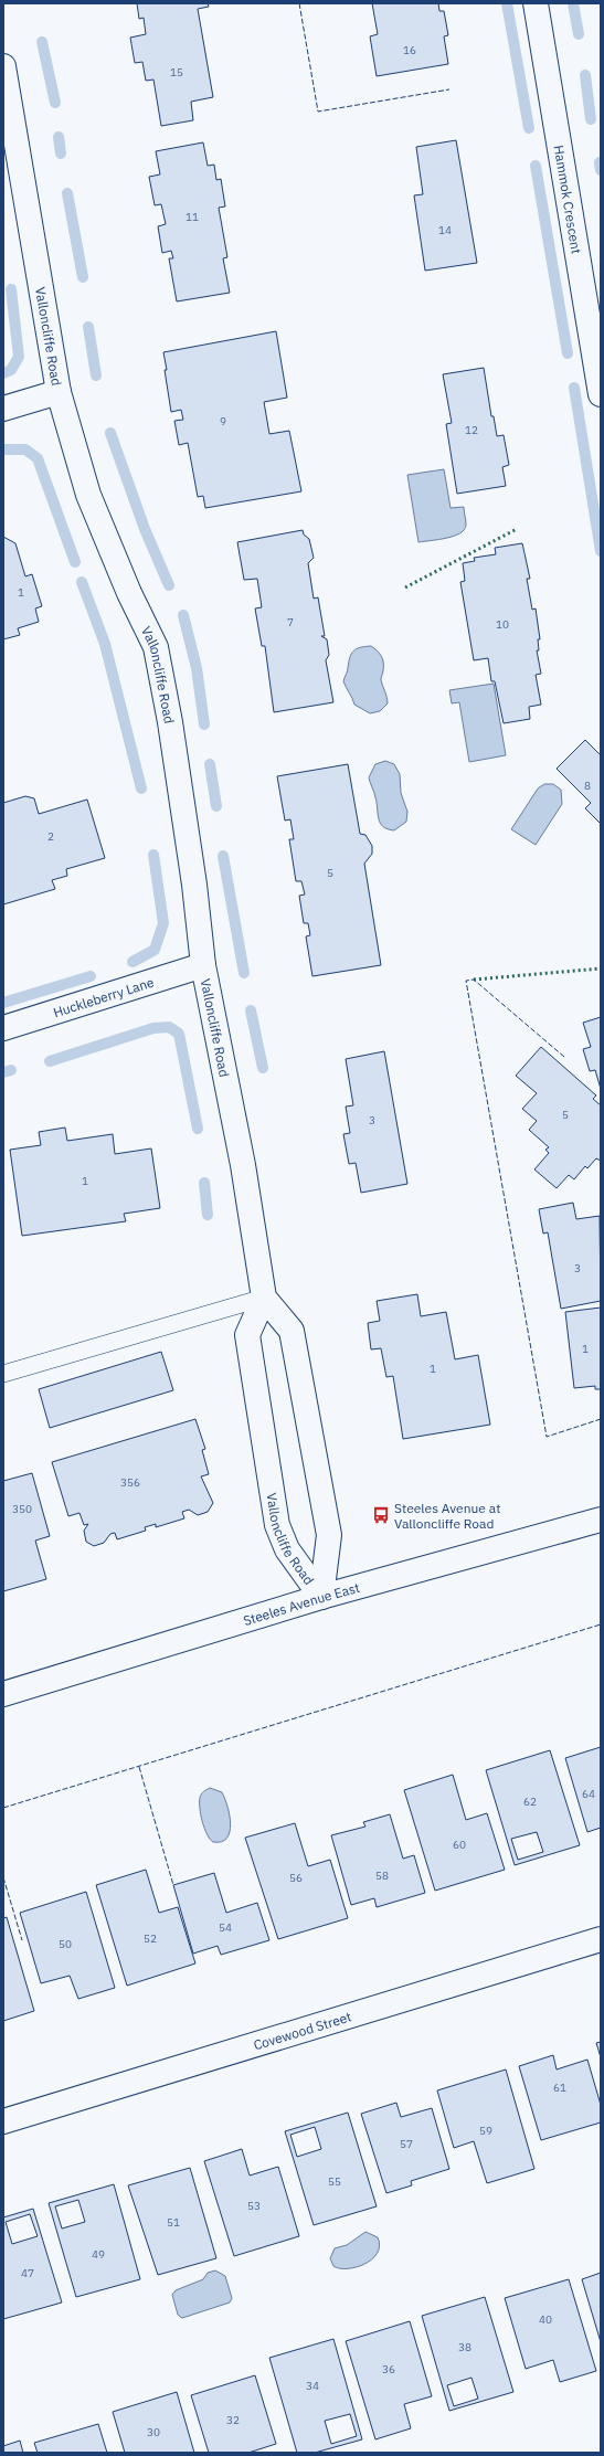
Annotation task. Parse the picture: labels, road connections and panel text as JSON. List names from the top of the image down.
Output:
{
  "streets": {
    "street": [
      "Hammok Crescent",
      "Valloncliffe Road",
      "Huckleberry Lane",
      "Steeles Avenue East",
      "Covewood Street"
    ]
  },
  "crossings": [
    ["Valloncliffe Road", "Huckleberry Lane"],
    ["Valloncliffe Road", "Steeles Avenue East"]
  ],
  "places": {
    "bus stop": ["Steeles Avenue at Valloncliffe Road"]
  },
  "house_numbers": [
    "16",
    "15",
    "11",
    "14",
    "9",
    "12",
    "1",
    "7",
    "10",
    "8",
    "2",
    "5",
    "5",
    "3",
    "1",
    "3",
    "1",
    "1",
    "356",
    "350",
    "64",
    "62",
    "60",
    "58",
    "56",
    "54",
    "52",
    "50",
    "61",
    "59",
    "57",
    "55",
    "53",
    "51",
    "49",
    "47",
    "40",
    "38",
    "36",
    "34",
    "32",
    "30"
  ]
}
